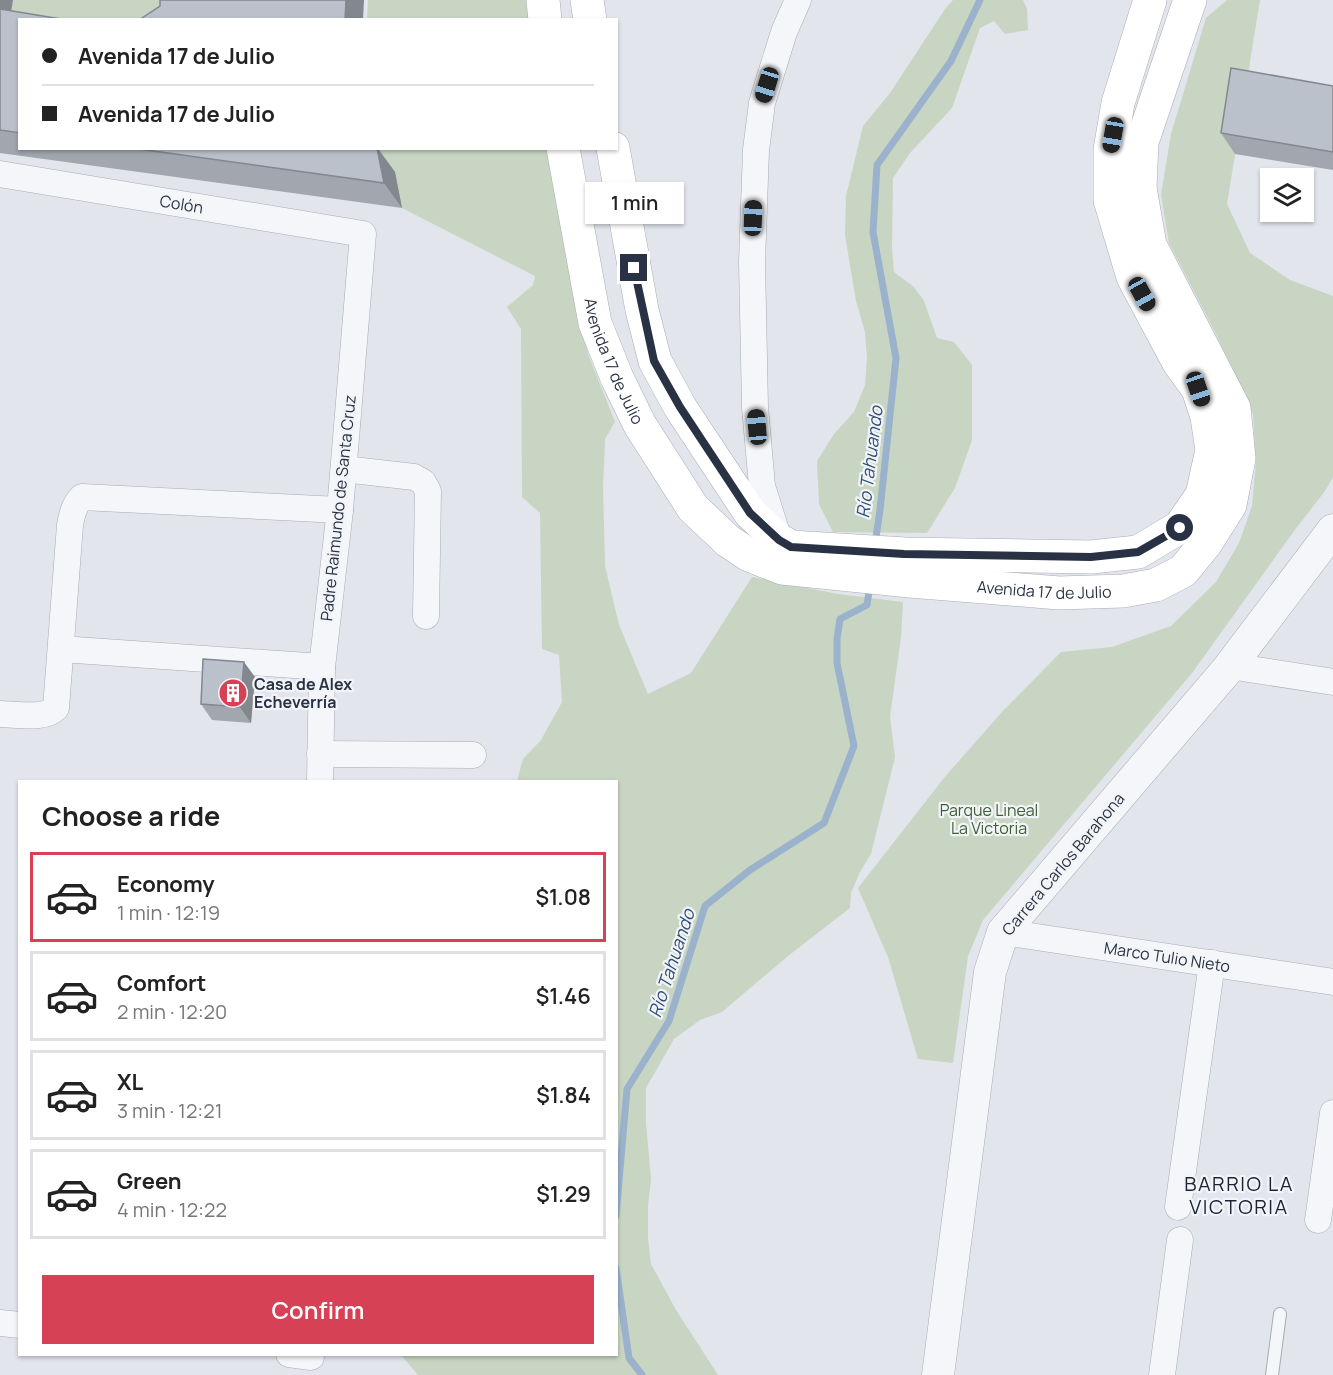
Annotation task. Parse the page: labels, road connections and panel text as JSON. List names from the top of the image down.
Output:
{
  "streets": {
    "main road": ["Avenida 17 de Julio"],
    "street": [
      "Colón",
      "Padre Raimundo de Santa Cruz",
      "Carrera Carlos Barahona",
      "Marco Tulio Nieto"
    ]
  },
  "crossings": [
    ["Colón", "Padre Raimundo de Santa Cruz"],
    ["Carrera Carlos Barahona", "Marco Tulio Nieto"]
  ],
  "districts": ["BARRIO LA VICTORIA"],
  "water": ["Río Tahuando"],
  "parks": ["Parque Lineal La Victoria"],
  "places": {
    "building": ["Casa de Alex Echeverría"]
  },
  "page": {
    "banner": ["Avenida 17 de Julio", "Avenida 17 de Julio"],
    "bubble": "1 min",
    "heading": "Choose a ride",
    "list": [
      {
        "name": "Economy",
        "note": "1 min · 12:19",
        "value": "$1.08"
      },
      {
        "name": "Comfort",
        "note": "2 min · 12:20",
        "value": "$1.46"
      },
      {
        "name": "XL",
        "note": "3 min · 12:21",
        "value": "$1.84"
      },
      {
        "name": "Green",
        "note": "4 min · 12:22",
        "value": "$1.29"
      }
    ],
    "buttons": "Confirm"
  }
}
